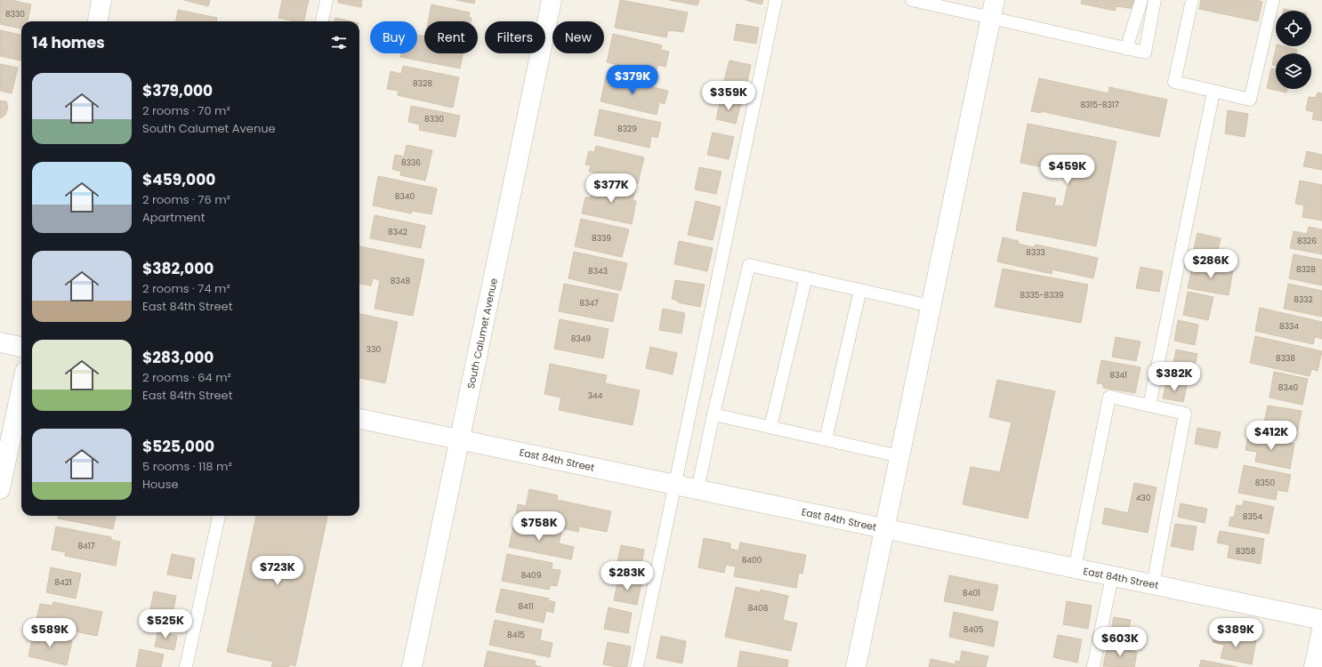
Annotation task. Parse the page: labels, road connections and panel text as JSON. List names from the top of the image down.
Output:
{
  "streets": {
    "street": ["South Calumet Avenue", "East 84th Street"]
  },
  "crossings": [
    ["South Calumet Avenue", "East 84th Street"]
  ],
  "house_numbers": [
    "8330",
    "8328",
    "8315-8317",
    "8330",
    "8329",
    "8336",
    "8340",
    "8342",
    "8339",
    "8326",
    "8333",
    "8328",
    "8343",
    "8348",
    "8335-8339",
    "8332",
    "8347",
    "8334",
    "8349",
    "330",
    "8338",
    "8341",
    "8340",
    "344",
    "8350",
    "430",
    "8354",
    "8417",
    "8358",
    "8400",
    "8409",
    "8421",
    "8401",
    "8411",
    "8408",
    "8405",
    "8415"
  ],
  "page": {
    "chip": [
      "Buy",
      "Rent",
      "Filters",
      "New"
    ],
    "heading": "14 homes",
    "list": [
      {
        "name": "$379,000",
        "note": "2 rooms · 70 m² · South Calumet Avenue"
      },
      {
        "name": "$459,000",
        "note": "2 rooms · 76 m² · Apartment"
      },
      {
        "name": "$382,000",
        "note": "2 rooms · 74 m² · East 84th Street"
      },
      {
        "name": "$283,000",
        "note": "2 rooms · 64 m² · East 84th Street"
      },
      {
        "name": "$525,000",
        "note": "5 rooms · 118 m² · House"
      }
    ],
    "price": [
      "$379K",
      "$359K",
      "$459K",
      "$377K",
      "$286K",
      "$382K",
      "$412K",
      "$758K",
      "$723K",
      "$283K",
      "$525K",
      "$589K",
      "$389K",
      "$603K"
    ]
  }
}
